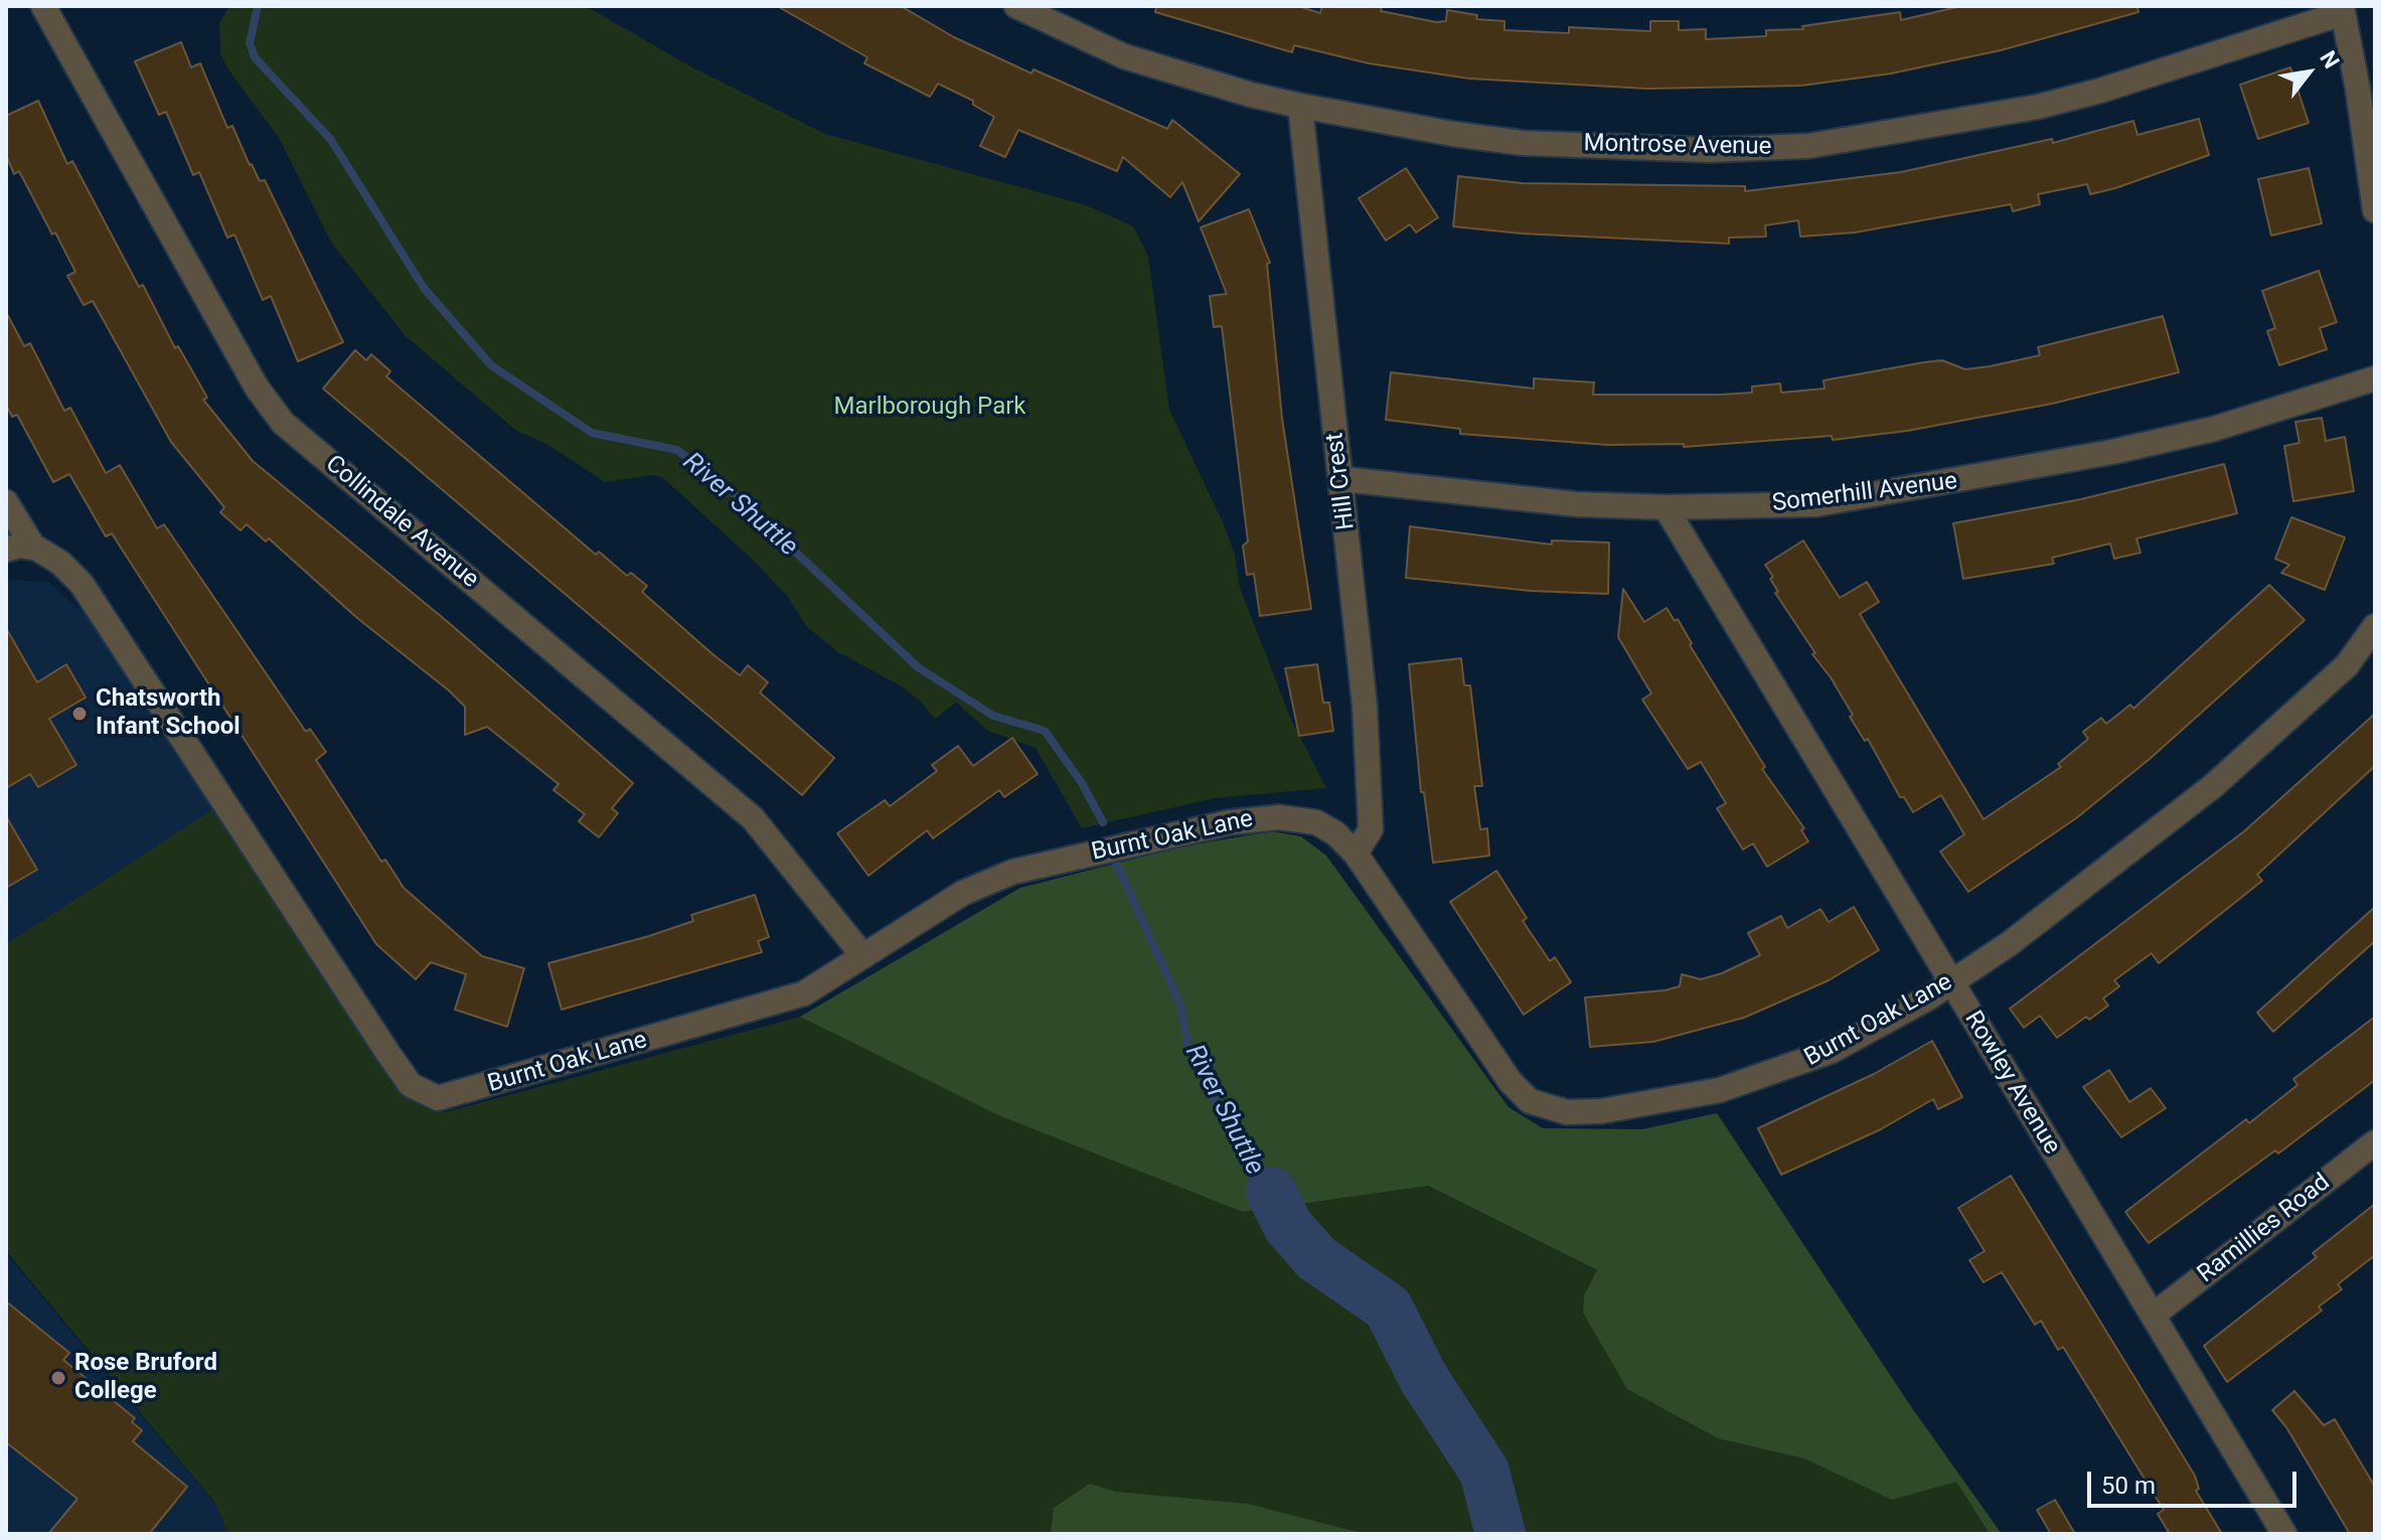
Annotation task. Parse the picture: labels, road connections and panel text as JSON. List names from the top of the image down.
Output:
{
  "streets": {
    "street": [
      "Montrose Avenue",
      "Hill Crest",
      "Somerhill Avenue",
      "Collindale Avenue",
      "Burnt Oak Lane",
      "Rowley Avenue",
      "Ramillies Road"
    ]
  },
  "crossings": [
    ["Montrose Avenue", "Hill Crest"],
    ["Hill Crest", "Somerhill Avenue"],
    ["Hill Crest", "Burnt Oak Lane"],
    ["Somerhill Avenue", "Rowley Avenue"],
    ["Collindale Avenue", "Burnt Oak Lane"],
    ["Burnt Oak Lane", "Rowley Avenue"],
    ["Rowley Avenue", "Ramillies Road"]
  ],
  "water": ["River Shuttle"],
  "parks": ["Marlborough Park"],
  "places": ["Chatsworth Infant School", "Rose Bruford College"],
  "scale_bar": "50 m",
  "north": "top right"
}
